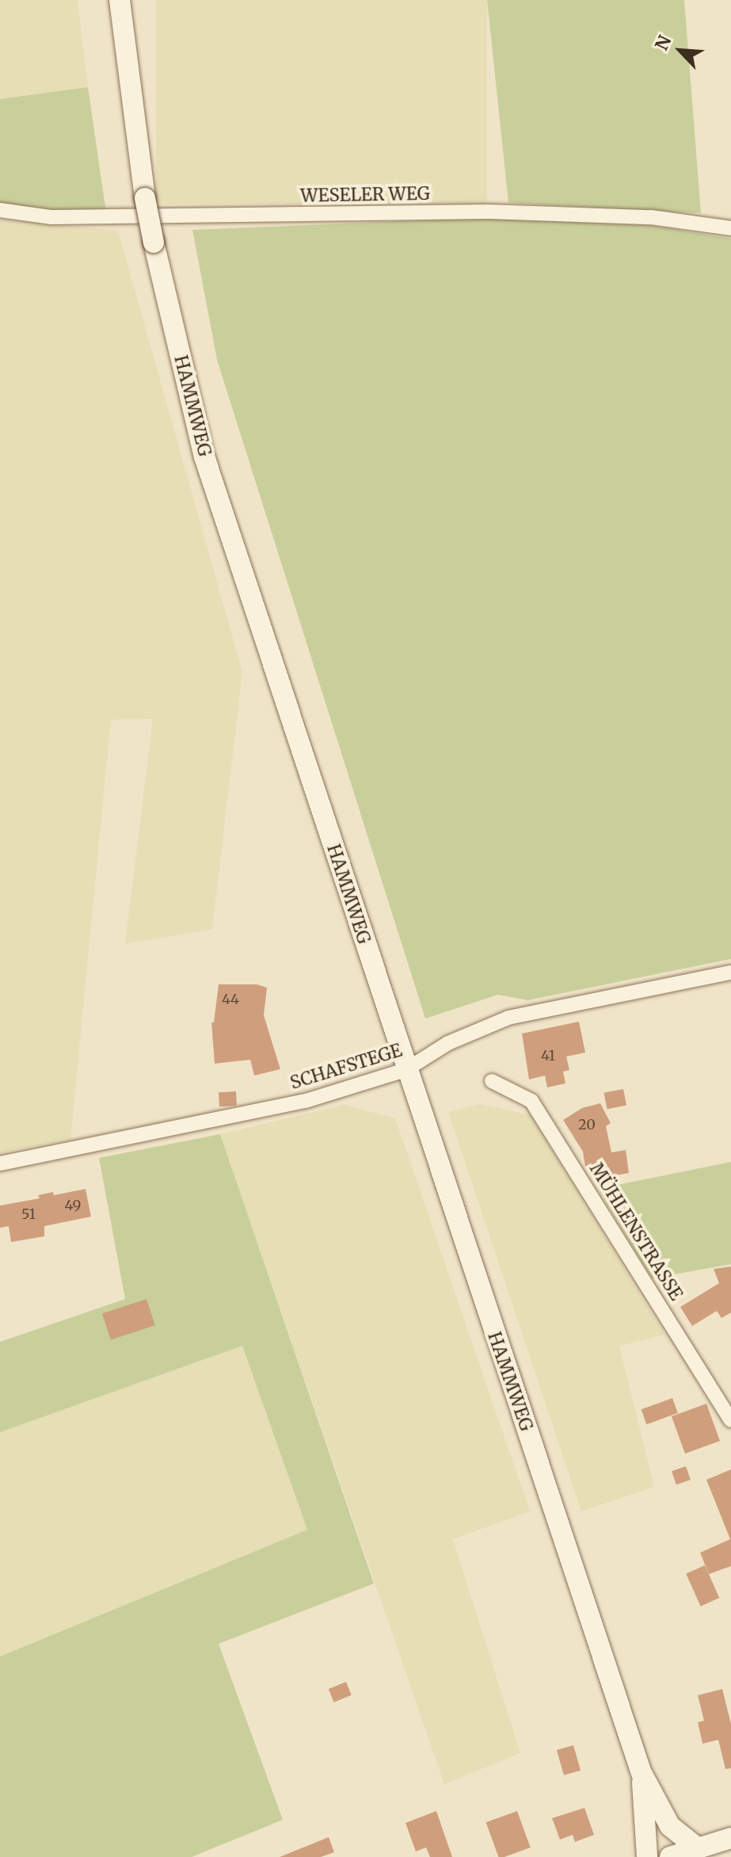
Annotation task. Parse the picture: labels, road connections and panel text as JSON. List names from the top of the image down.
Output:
{
  "streets": {
    "main road": ["HAMMWEG"],
    "street": ["WESELER WEG", "SCHAFSTEGE", "MÜHLENSTRASSE"]
  },
  "crossings": [
    ["HAMMWEG", "SCHAFSTEGE"]
  ],
  "house_numbers": [
    "44",
    "41",
    "20",
    "49",
    "51"
  ],
  "north": "top left"
}
